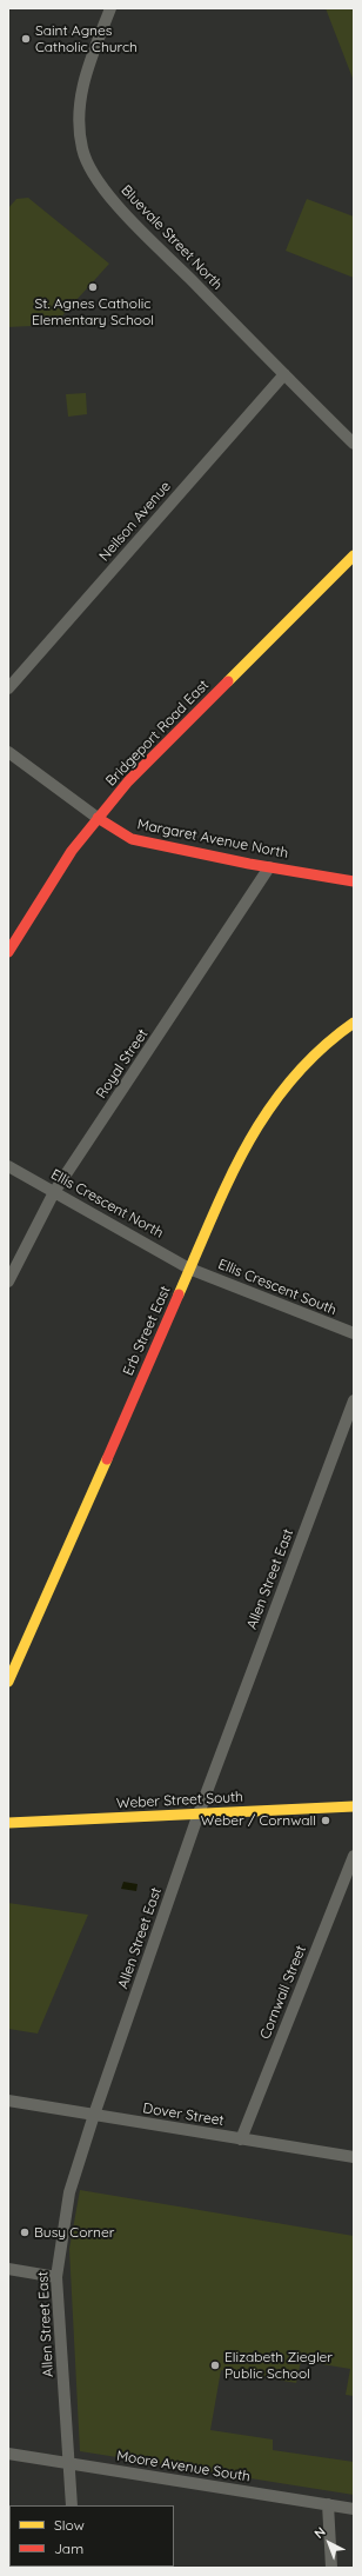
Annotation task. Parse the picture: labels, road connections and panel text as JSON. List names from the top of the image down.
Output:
{
  "streets": {
    "main road": [
      "Bridgeport Road East",
      "Margaret Avenue North",
      "Erb Street East",
      "Weber Street South"
    ],
    "street": [
      "Bluevale Street North",
      "Neilson Avenue",
      "Royal Street",
      "Ellis Crescent North",
      "Ellis Crescent South",
      "Allen Street East",
      "Cornwall Street",
      "Dover Street",
      "Moore Avenue South"
    ]
  },
  "crossings": [
    ["Bluevale Street North", "Neilson Avenue"],
    ["Bridgeport Road East", "Margaret Avenue North"],
    ["Margaret Avenue North", "Royal Street"],
    ["Royal Street", "Ellis Crescent North"],
    ["Ellis Crescent North", "Ellis Crescent South"],
    ["Ellis Crescent North", "Erb Street East"],
    ["Ellis Crescent South", "Erb Street East"],
    ["Allen Street East", "Weber Street South"],
    ["Allen Street East", "Dover Street"],
    ["Allen Street East", "Moore Avenue South"],
    ["Cornwall Street", "Dover Street"]
  ],
  "places": [
    "Saint Agnes Catholic Church",
    "St. Agnes Catholic Elementary School",
    "Weber / Cornwall",
    "Busy Corner",
    "Elizabeth Ziegler Public School"
  ],
  "legend": ["Slow", "Jam"],
  "north": "top left"
}
